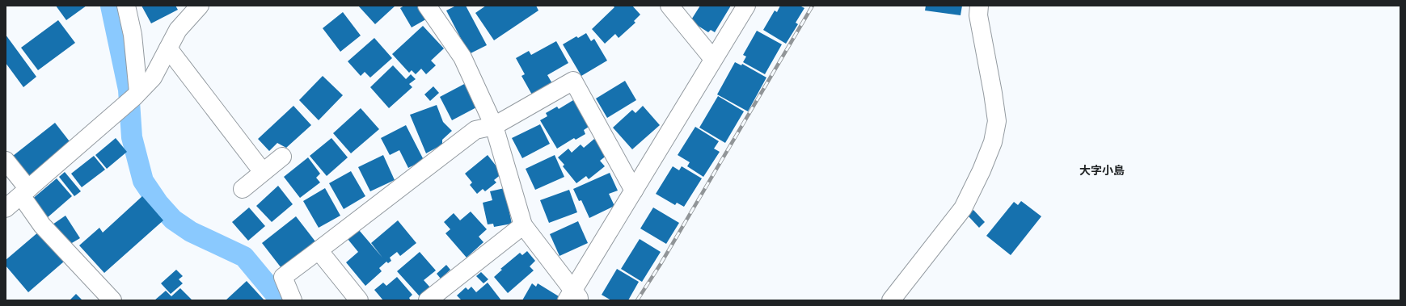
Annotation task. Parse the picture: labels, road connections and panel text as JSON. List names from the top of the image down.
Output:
{
  "districts": ["大字小島"]
}
